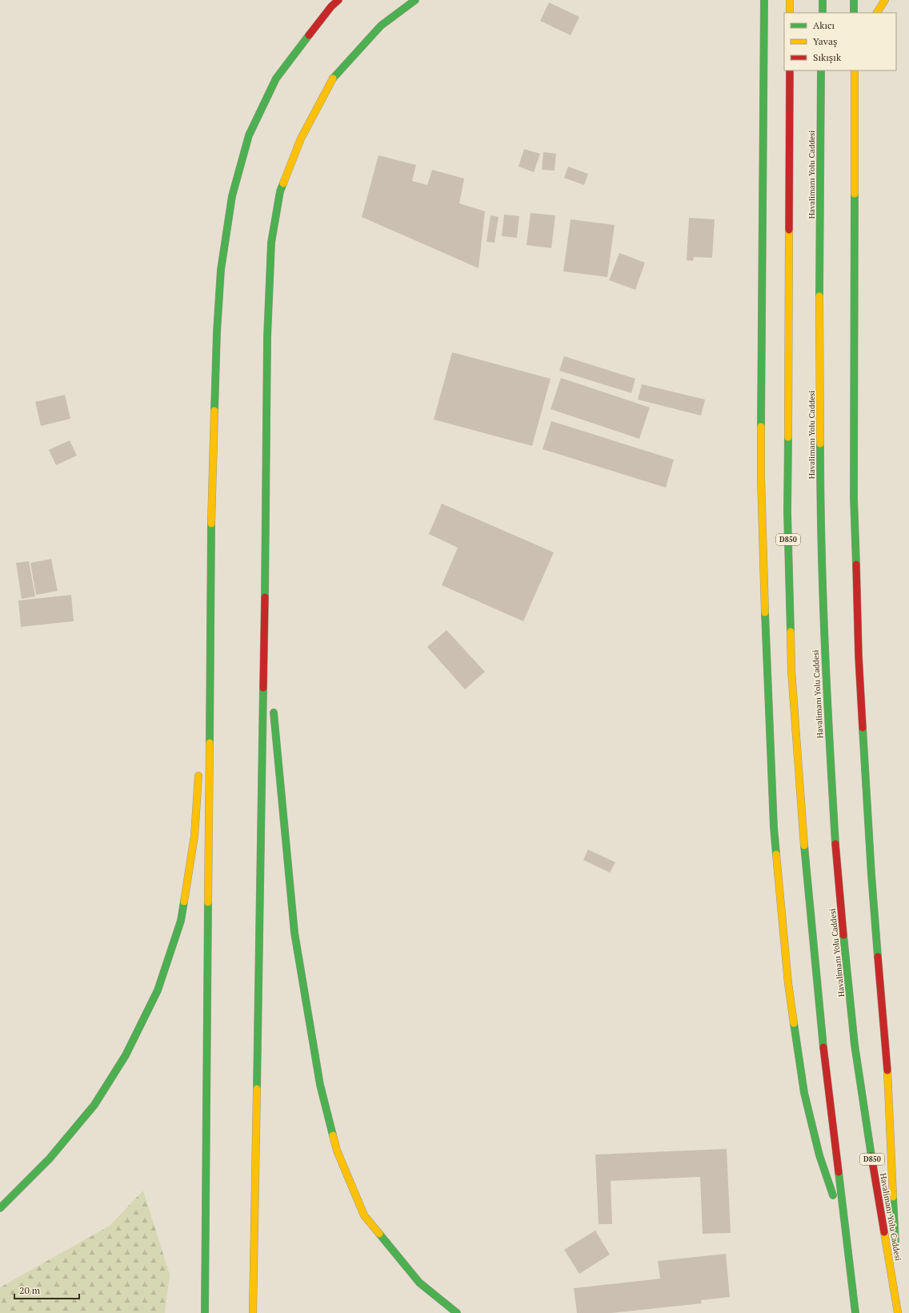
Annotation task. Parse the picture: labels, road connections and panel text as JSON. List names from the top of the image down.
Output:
{
  "streets": {
    "main road": ["Havalimanı Yolu Caddesi", "D850"]
  },
  "legend": ["Akıcı", "Yavaş", "Sıkışık"],
  "scale_bar": "20 m"
}
